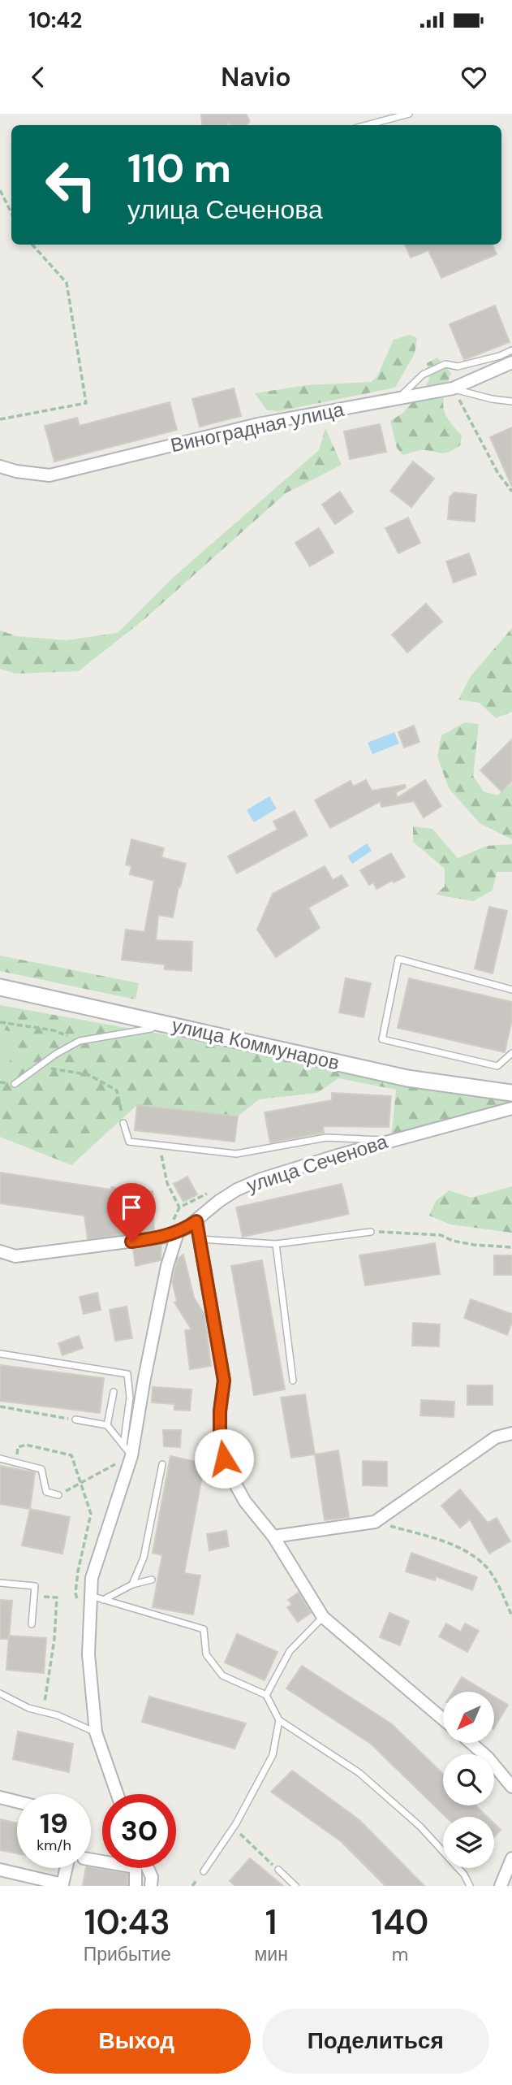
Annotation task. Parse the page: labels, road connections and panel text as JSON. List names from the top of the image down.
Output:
{
  "streets": {
    "main road": ["улица Коммунаров"],
    "street": ["Виноградная улица", "улица Сеченова"]
  },
  "north": "bottom left",
  "page": {
    "status": "10:42",
    "header": "Navio",
    "turn": ["110 m", "улица Сеченова"],
    "speed": "19 km/h",
    "limit": "30",
    "eta": [
      "10:43",
      "Прибытие",
      "1",
      "мин",
      "140",
      "m"
    ],
    "buttons": ["Выход", "Поделиться"]
  }
}
